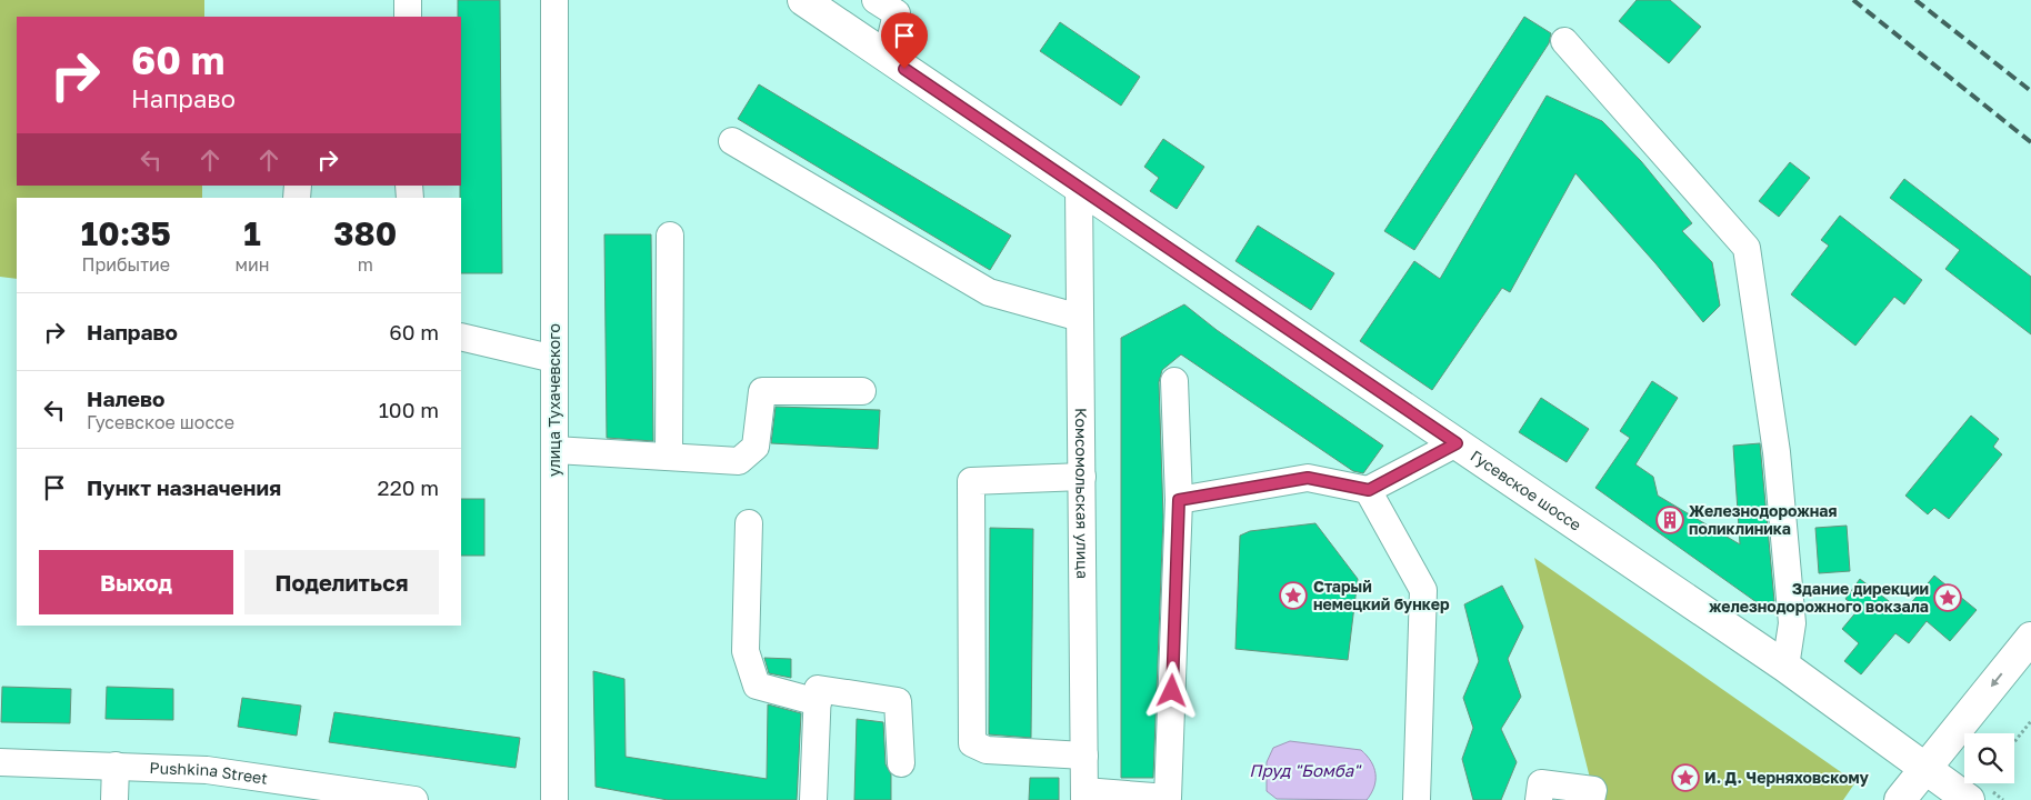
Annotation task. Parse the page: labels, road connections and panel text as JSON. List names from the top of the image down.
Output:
{
  "streets": {
    "main road": ["Гусевское шоссе"],
    "street": ["улица Тухачевского", "Комсомольская улица", "Pushkina Street"]
  },
  "crossings": [
    ["Гусевское шоссе", "Комсомольская улица"]
  ],
  "water": ["Пруд \"Бомба\""],
  "places": {
    "building": ["Железнодорожная поликлиника"],
    "place": ["Старый немецкий бункер", "Здание дирекции железнодорожного вокзала", "И. Д. Черняховскому"]
  },
  "page": {
    "turn": ["60 m", "Направо"],
    "eta": [
      "10:35",
      "Прибытие",
      "1",
      "мин",
      "380",
      "m"
    ],
    "list": [
      {
        "name": "Направо",
        "value": "60 m"
      },
      {
        "name": "Налево",
        "note": "Гусевское шоссе",
        "value": "100 m"
      },
      {
        "name": "Пункт назначения",
        "value": "220 m"
      }
    ],
    "buttons": ["Выход", "Поделиться"]
  }
}
